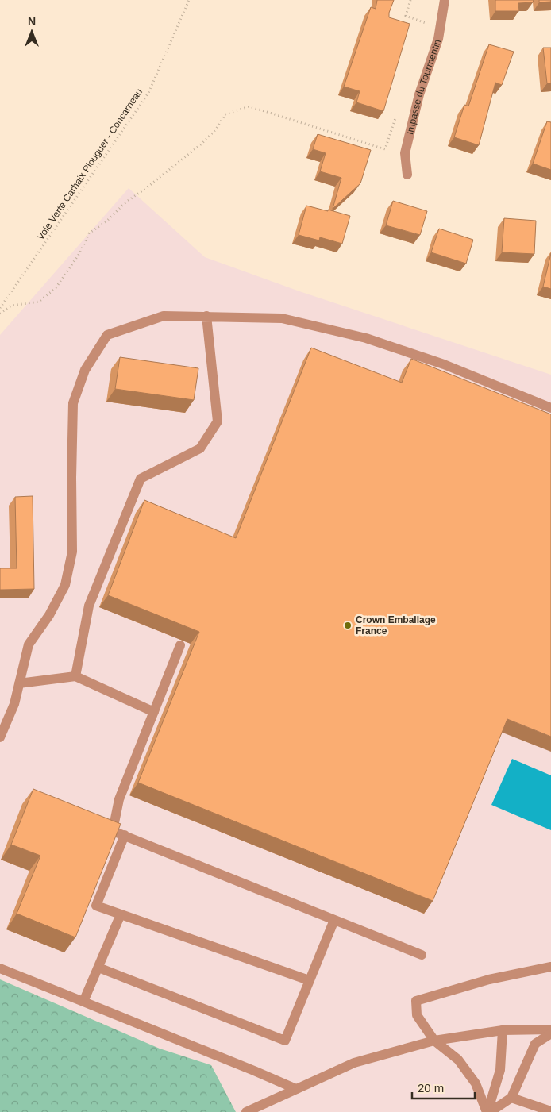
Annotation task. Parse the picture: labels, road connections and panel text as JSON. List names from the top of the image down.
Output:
{
  "streets": {
    "street": ["Impasse du Tourmentin"],
    "path": ["Voie Verte Carhaix Plouguer - Concarneau"]
  },
  "places": ["Crown Emballage France"],
  "scale_bar": "20 m",
  "north": "top"
}
